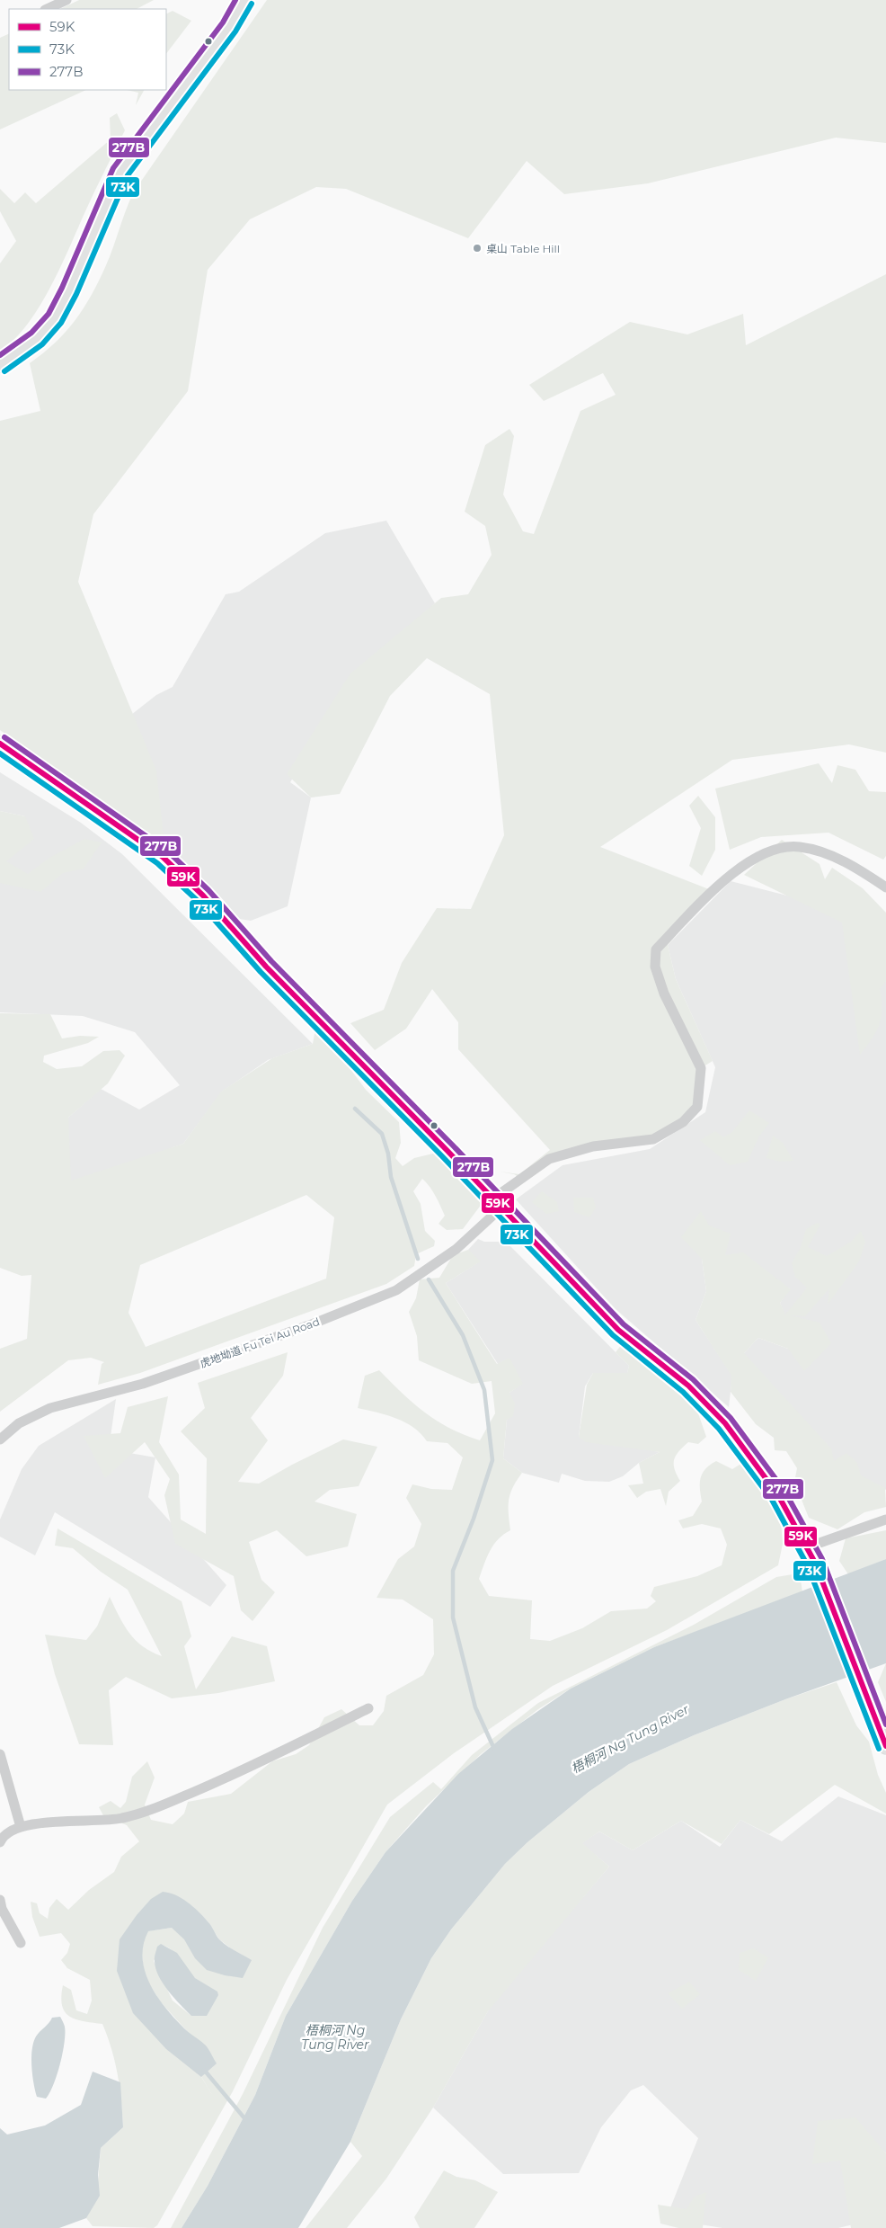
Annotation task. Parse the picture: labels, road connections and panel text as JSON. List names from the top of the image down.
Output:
{
  "streets": {
    "street": ["虎地坳道 Fu Tei Au Road"]
  },
  "water": ["梧桐河 Ng Tung River"],
  "places": ["桌山 Table Hill"],
  "lines": ["transit line 277B", "transit line 73K", "transit line 59K"],
  "legend": ["59K", "73K", "277B"]
}
